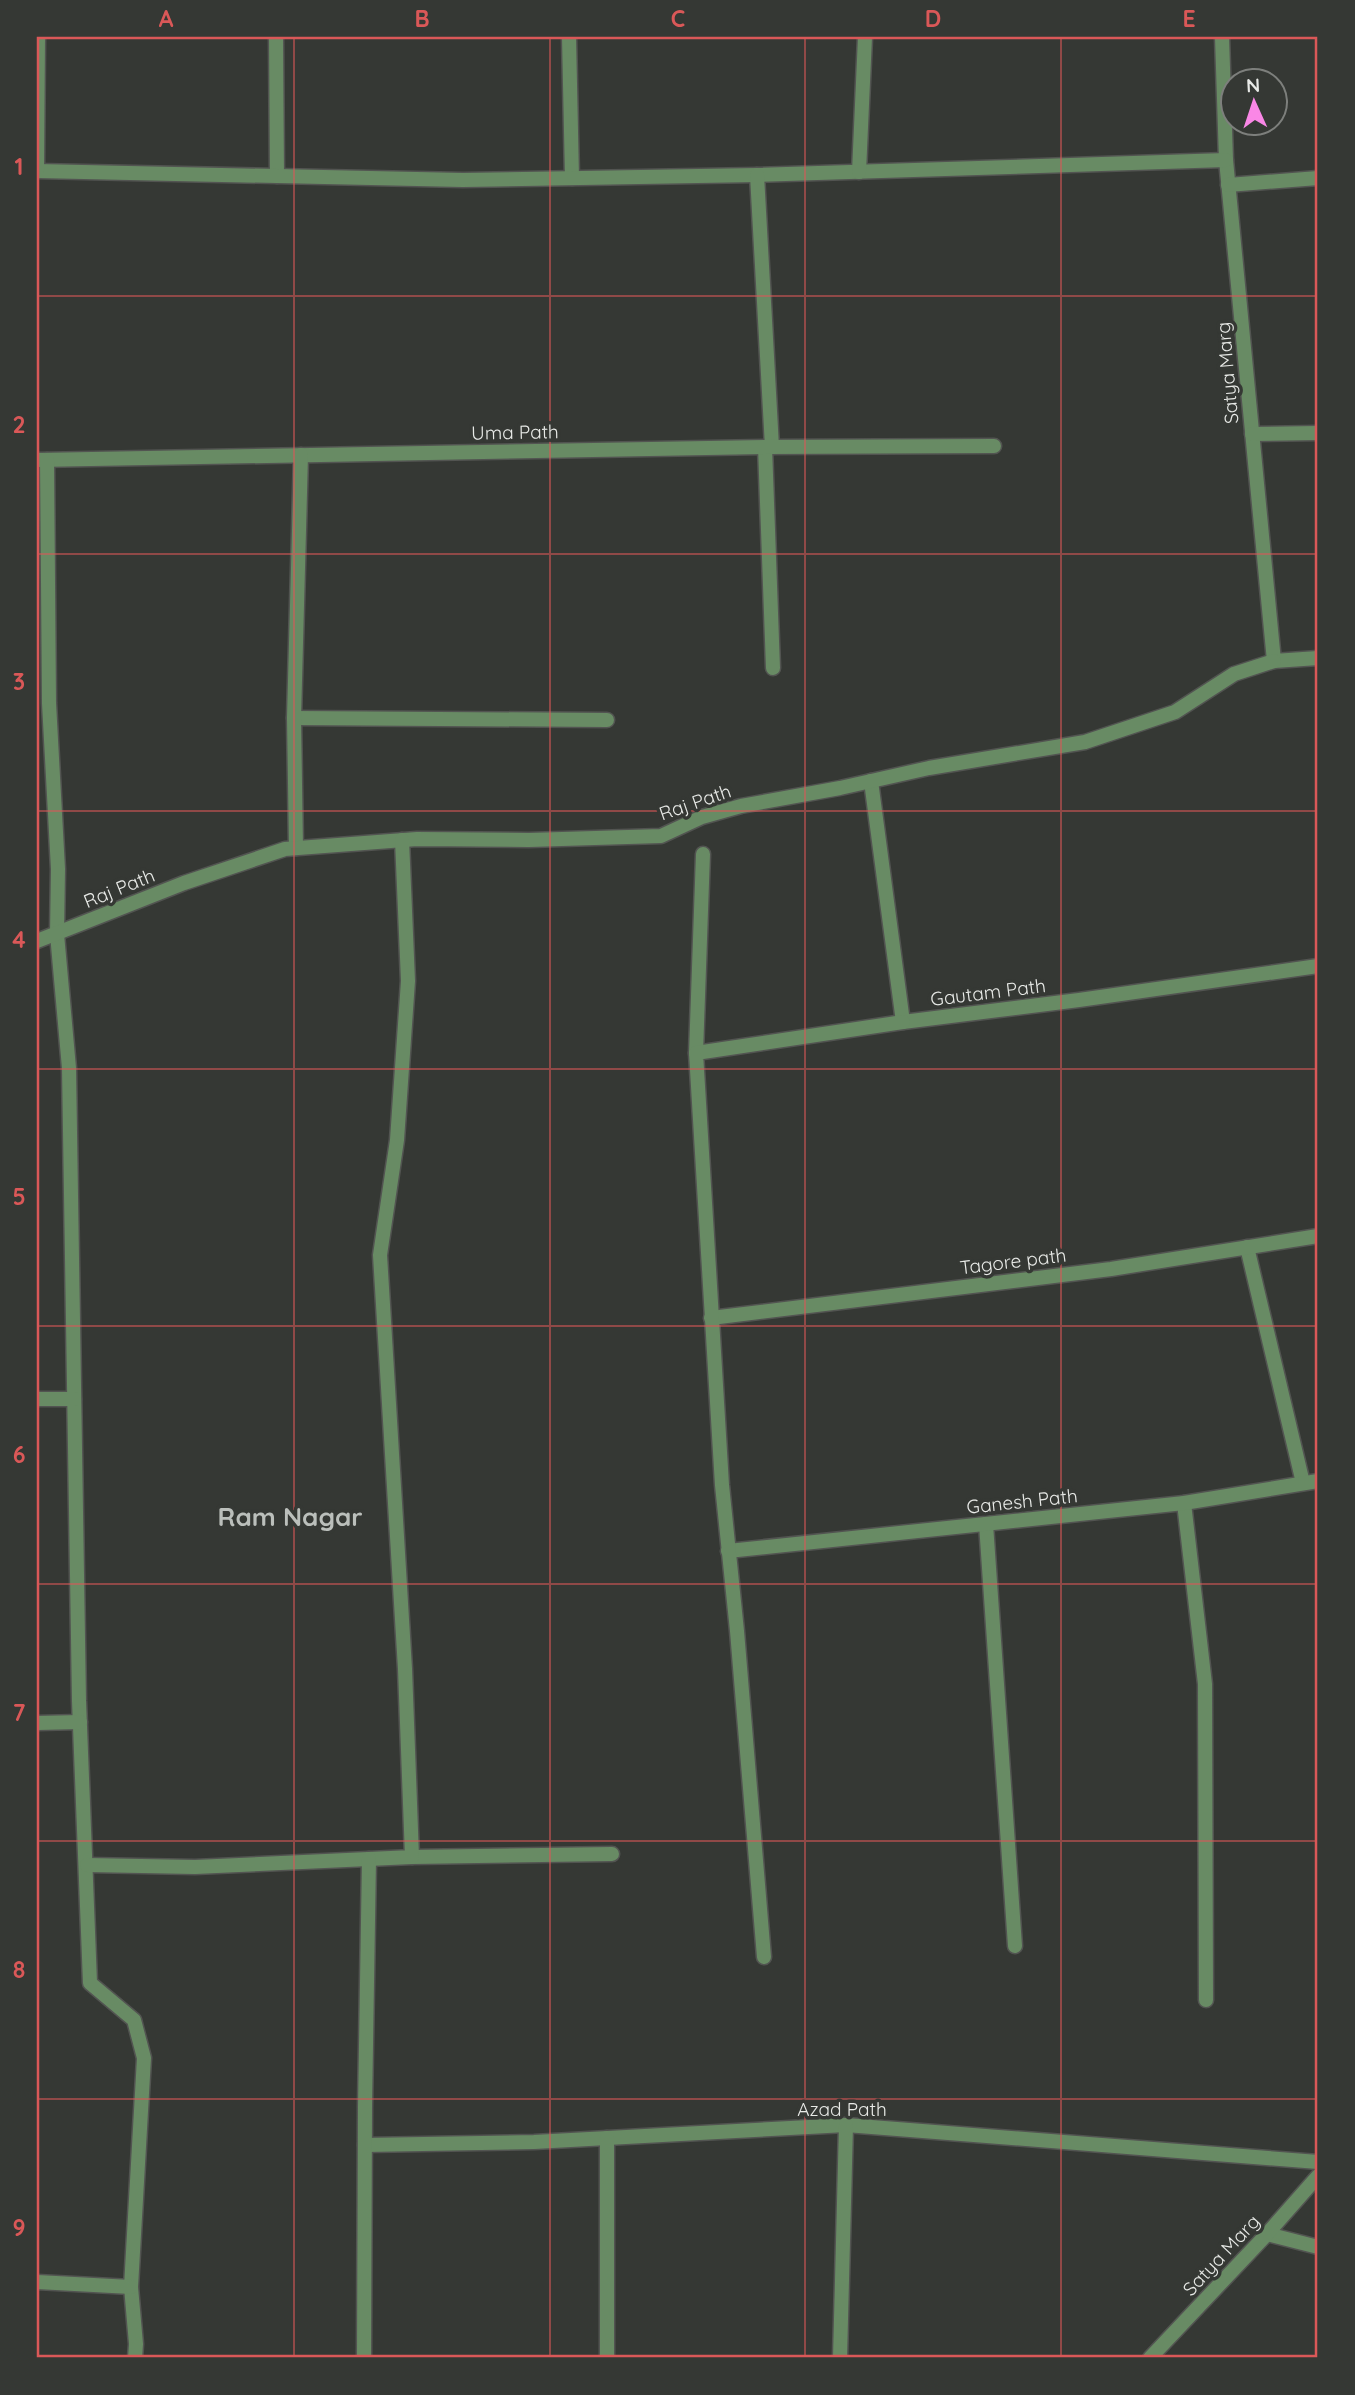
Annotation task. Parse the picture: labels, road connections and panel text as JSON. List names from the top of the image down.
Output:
{
  "streets": {
    "street": [
      "Satya Marg",
      "Uma Path",
      "Raj Path",
      "Gautam Path",
      "Tagore path",
      "Ganesh Path",
      "Azad Path"
    ]
  },
  "crossings": [
    ["Satya Marg", "Raj Path"]
  ],
  "districts": ["Ram Nagar"],
  "north": "top",
  "grid": {
    "columns": [
      "A",
      "B",
      "C",
      "D",
      "E"
    ],
    "rows": [
      "1",
      "2",
      "3",
      "4",
      "5",
      "6",
      "7",
      "8",
      "9"
    ]
  }
}
